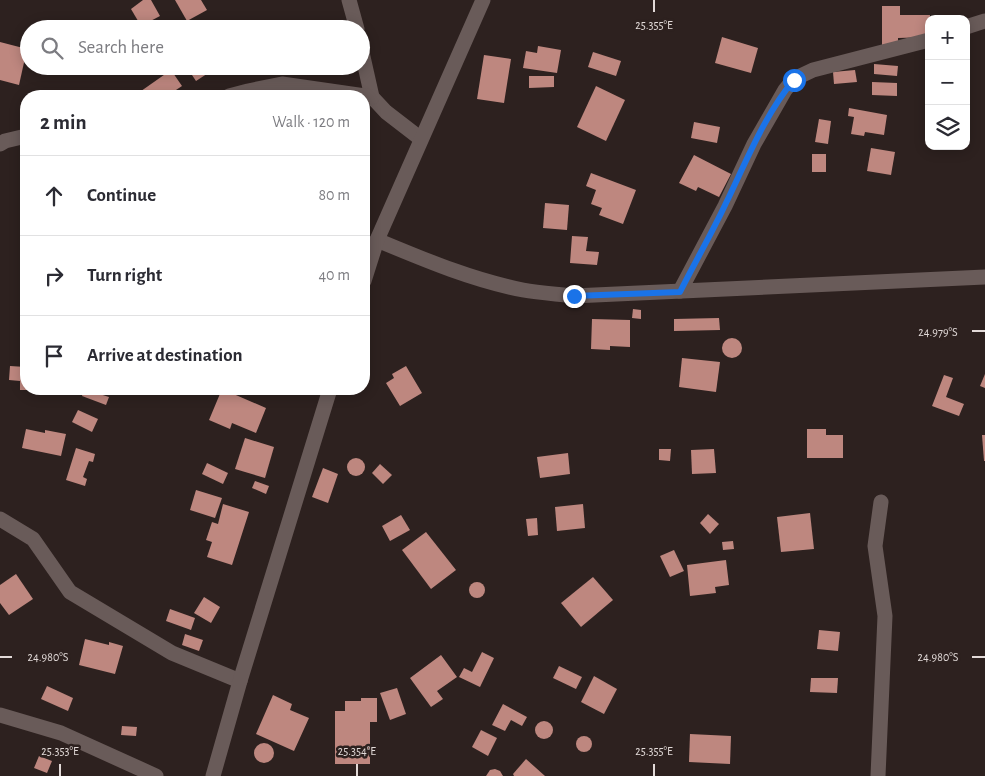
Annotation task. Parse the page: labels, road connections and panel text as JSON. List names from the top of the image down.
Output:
{
  "page": {
    "map_buttons": ["+", "−"],
    "search": "Search here",
    "heading": ["2 min", "Walk · 120 m"],
    "list": [
      ["Continue", "80 m"],
      ["Turn right", "40 m"],
      "Arrive at destination"
    ]
  },
  "coordinates": [
    "25.355°E",
    "24.979°S",
    "24.980°S",
    "25.353°E",
    "25.354°E"
  ]
}
